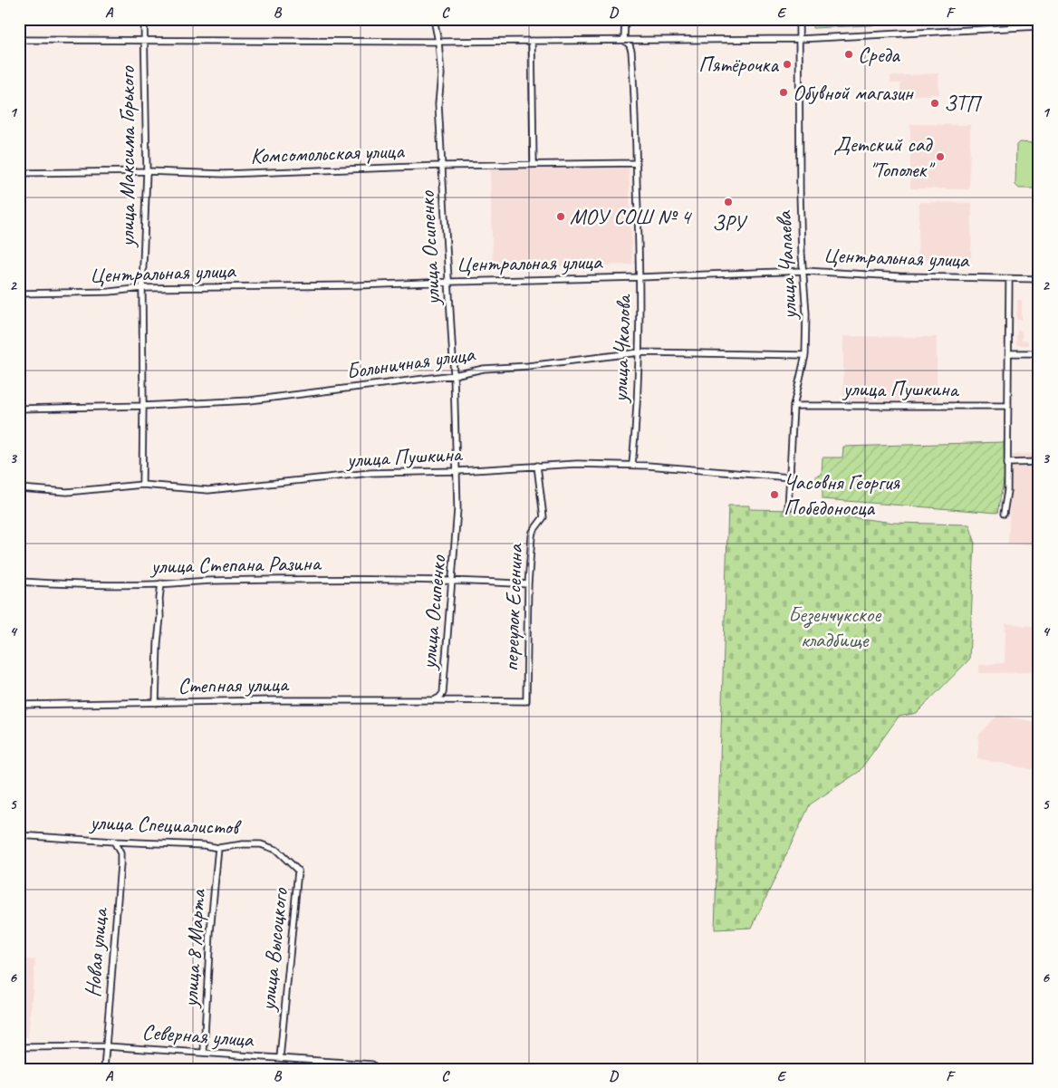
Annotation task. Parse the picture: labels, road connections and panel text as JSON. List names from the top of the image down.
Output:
{
  "streets": {
    "street": [
      "Комсомольская улица",
      "улица Максима Горького",
      "улица Осипенко",
      "Центральная улица",
      "улица Чапаева",
      "улица Чкалова",
      "Больничная улица",
      "улица Пушкина",
      "улица Степана Разина",
      "переулок Есенина",
      "Степная улица",
      "улица Специалистов",
      "улица 8 Марта",
      "улица Высоцкого",
      "Новая улица",
      "Северная улица"
    ]
  },
  "crossings": [
    ["Комсомольская улица", "улица Максима Горького"],
    ["Комсомольская улица", "улица Осипенко"],
    ["Комсомольская улица", "улица Чкалова"],
    ["улица Максима Горького", "Центральная улица"],
    ["улица Максима Горького", "Больничная улица"],
    ["улица Максима Горького", "улица Пушкина"],
    ["улица Осипенко", "Центральная улица"],
    ["улица Осипенко", "Больничная улица"],
    ["улица Осипенко", "улица Пушкина"],
    ["улица Осипенко", "улица Степана Разина"],
    ["улица Осипенко", "Степная улица"],
    ["Центральная улица", "улица Чапаева"],
    ["Центральная улица", "улица Чкалова"],
    ["улица Чапаева", "Больничная улица"],
    ["улица Чапаева", "улица Пушкина"],
    ["улица Чкалова", "Больничная улица"],
    ["улица Чкалова", "улица Пушкина"],
    ["улица Пушкина", "переулок Есенина"],
    ["улица Степана Разина", "переулок Есенина"],
    ["переулок Есенина", "Степная улица"],
    ["улица Специалистов", "улица 8 Марта"],
    ["улица Специалистов", "улица Высоцкого"],
    ["улица Специалистов", "Новая улица"],
    ["улица 8 Марта", "Северная улица"],
    ["улица Высоцкого", "Северная улица"],
    ["Новая улица", "Северная улица"]
  ],
  "parks": ["Безенчукское кладбище"],
  "places": [
    "Среда",
    "Пятёрочка",
    "Обувной магазин",
    "ЗТП",
    "Детский сад \"Тополек\"",
    "ЗРУ",
    "МОУ СОШ № 4",
    "Часовня Георгия Победоносца"
  ],
  "grid": {
    "columns": [
      "A",
      "B",
      "C",
      "D",
      "E",
      "F"
    ],
    "rows": [
      "1",
      "2",
      "3",
      "4",
      "5",
      "6"
    ]
  }
}
